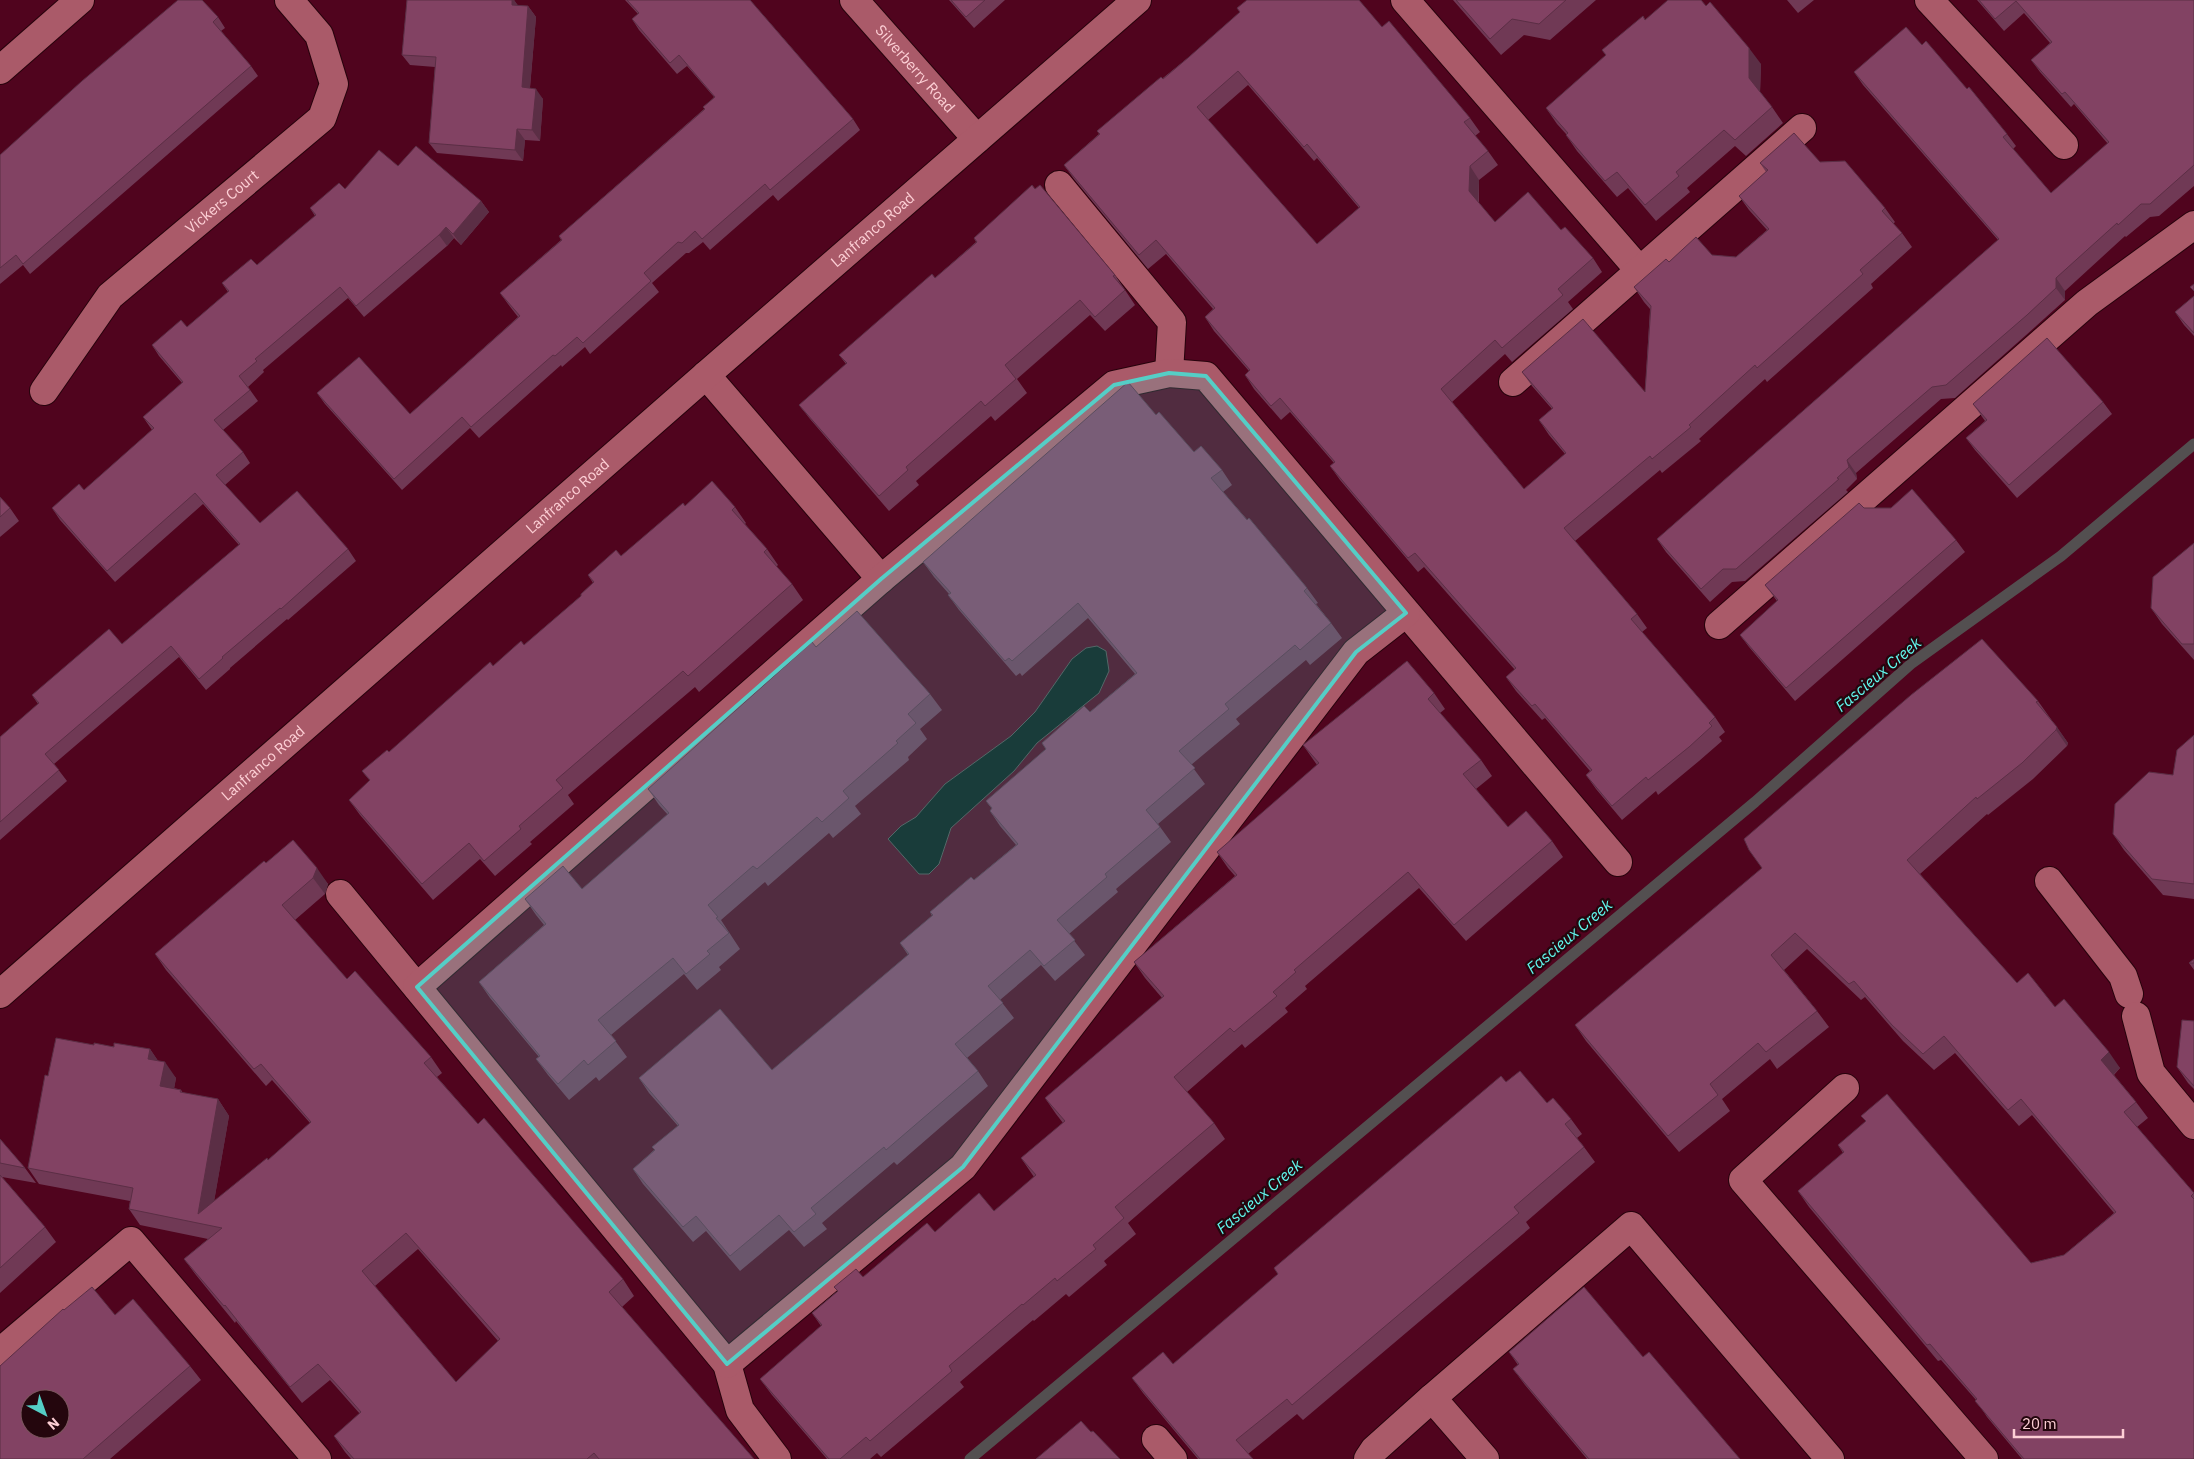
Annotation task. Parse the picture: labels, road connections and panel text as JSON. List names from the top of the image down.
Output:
{
  "streets": {
    "street": ["Silverberry Road", "Vickers Court", "Lanfranco Road"]
  },
  "crossings": [
    ["Silverberry Road", "Lanfranco Road"]
  ],
  "water": ["Fascieux Creek"],
  "scale_bar": "20 m",
  "north": "bottom right"
}
